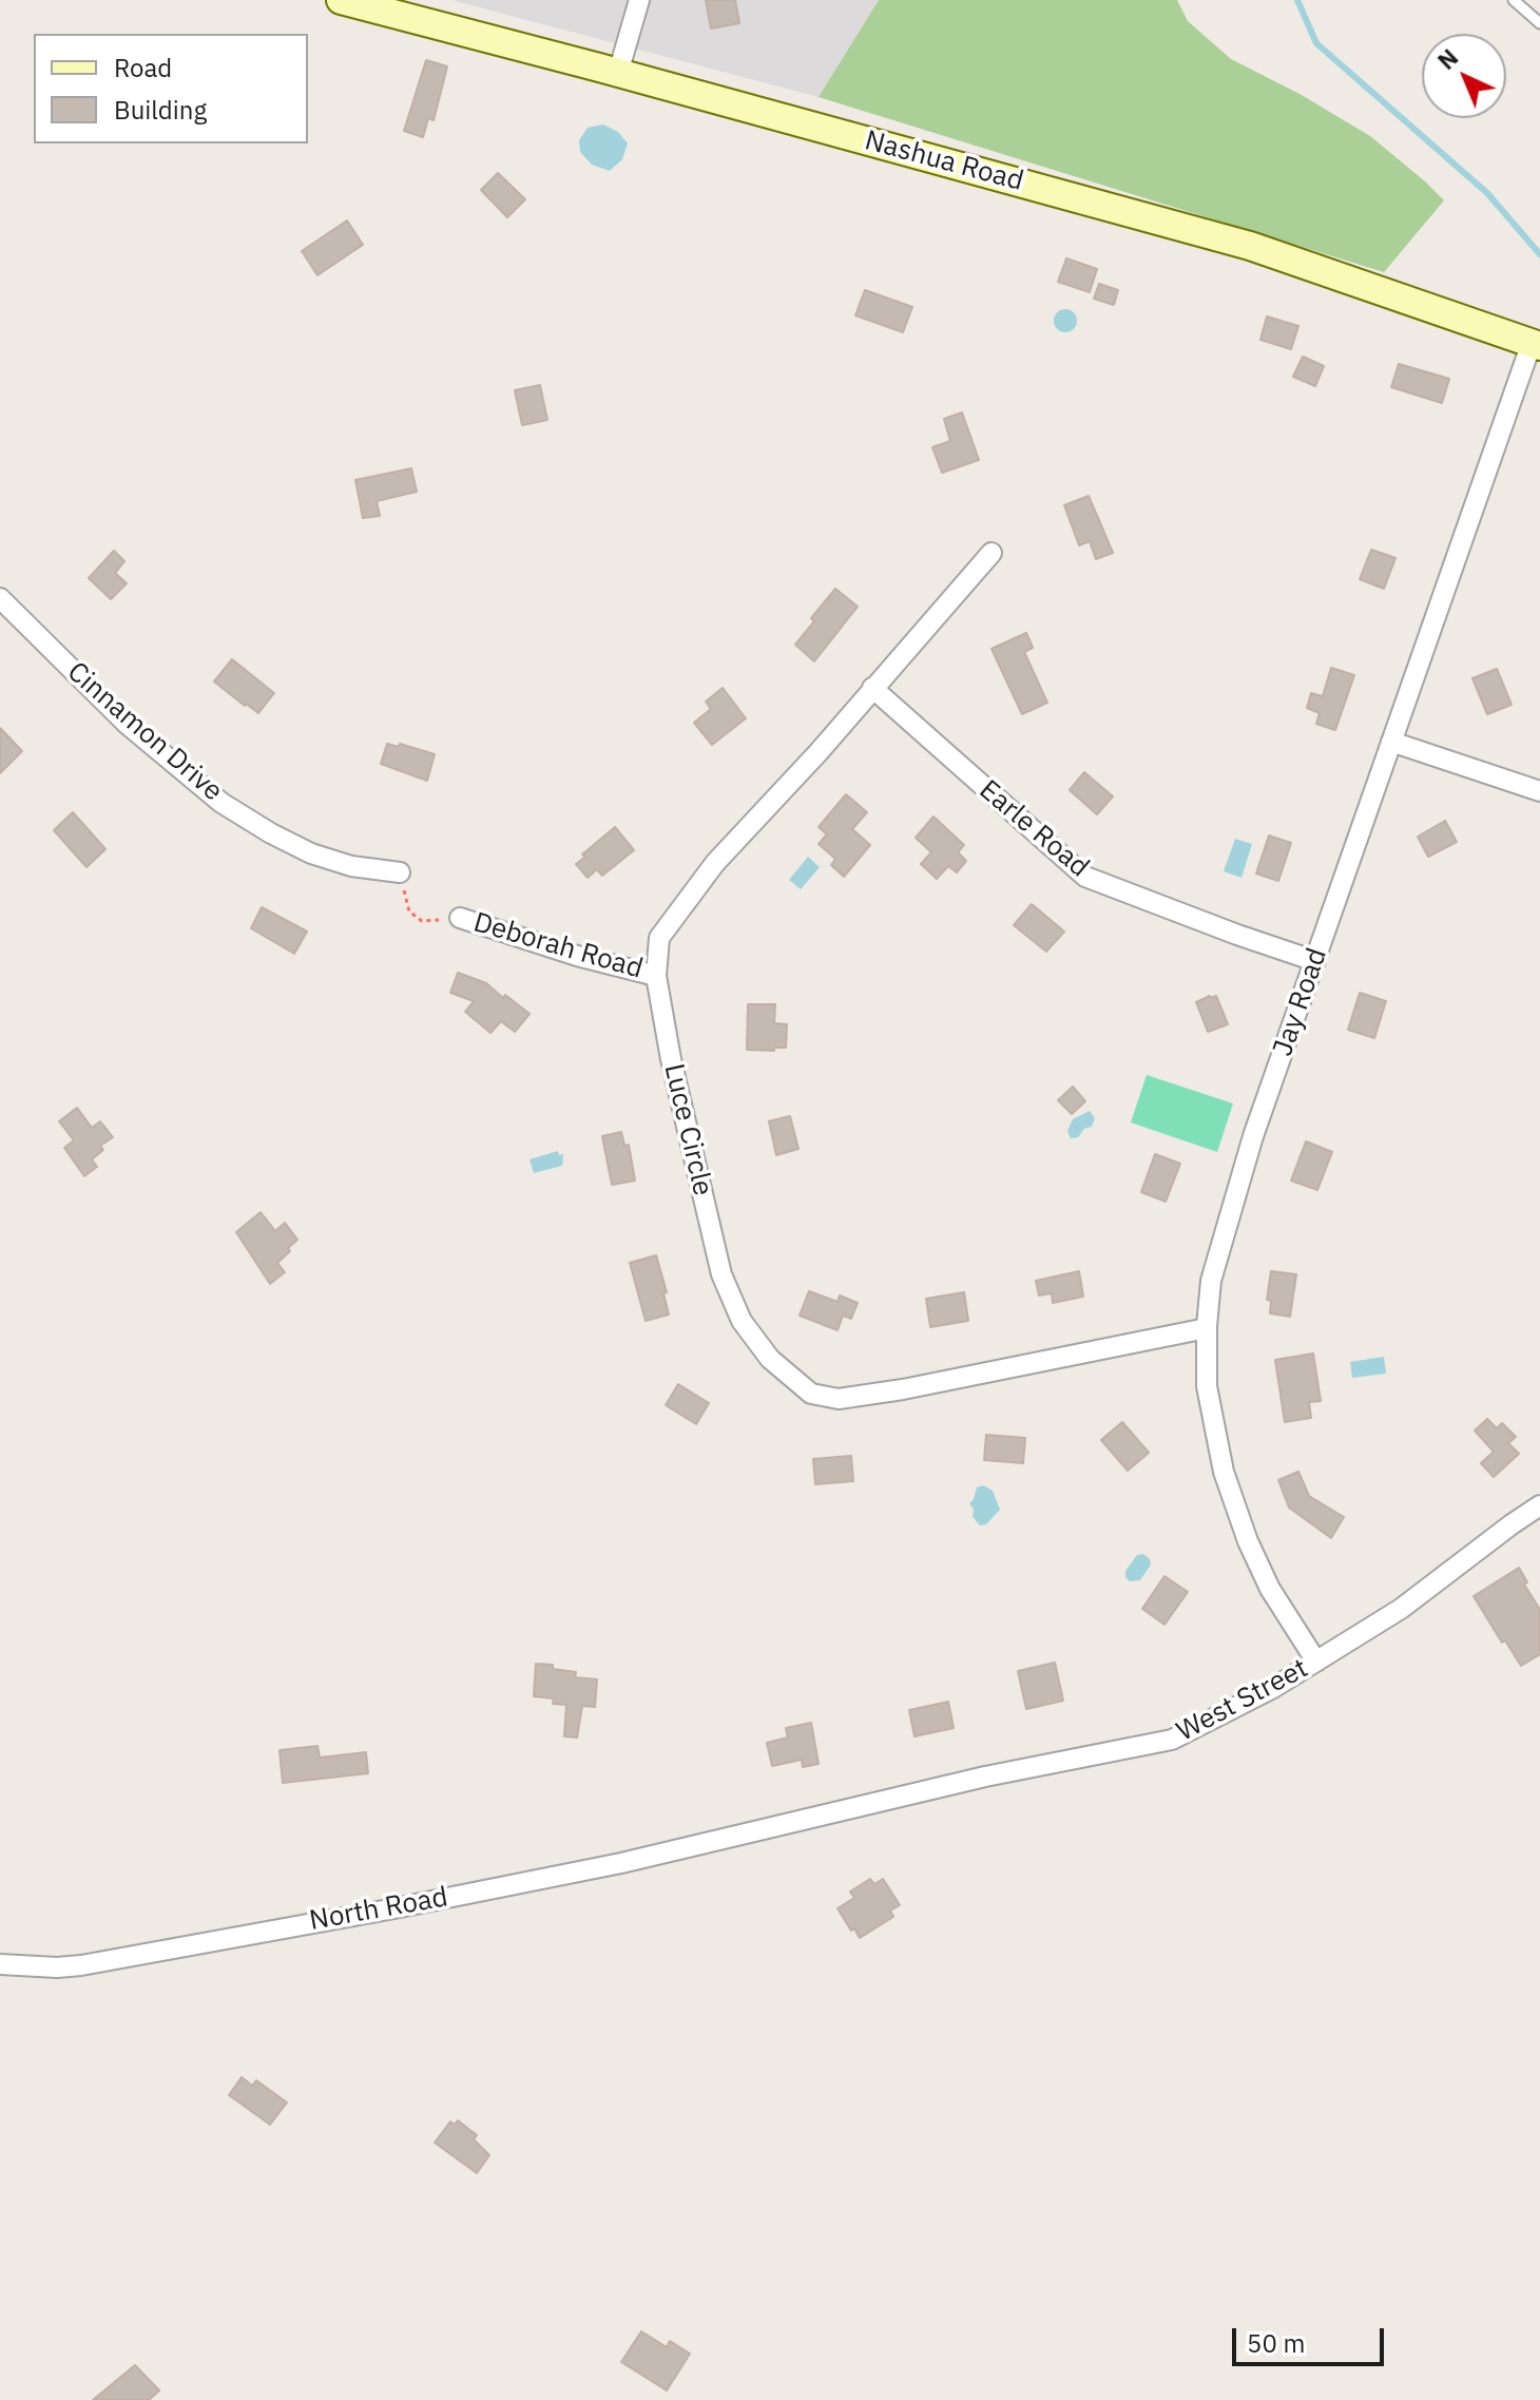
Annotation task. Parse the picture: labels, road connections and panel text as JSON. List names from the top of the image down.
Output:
{
  "streets": {
    "main road": ["Nashua Road"],
    "street": [
      "Cinnamon Drive",
      "Earle Road",
      "Deborah Road",
      "Jay Road",
      "Luce Circle",
      "West Street",
      "North Road"
    ]
  },
  "crossings": [
    ["Nashua Road", "Jay Road"],
    ["Earle Road", "Jay Road"],
    ["Earle Road", "Luce Circle"],
    ["Deborah Road", "Luce Circle"],
    ["Jay Road", "Luce Circle"],
    ["Jay Road", "West Street"],
    ["West Street", "North Road"]
  ],
  "legend": ["Road", "Building"],
  "scale_bar": "50 m",
  "north": "top left"
}
